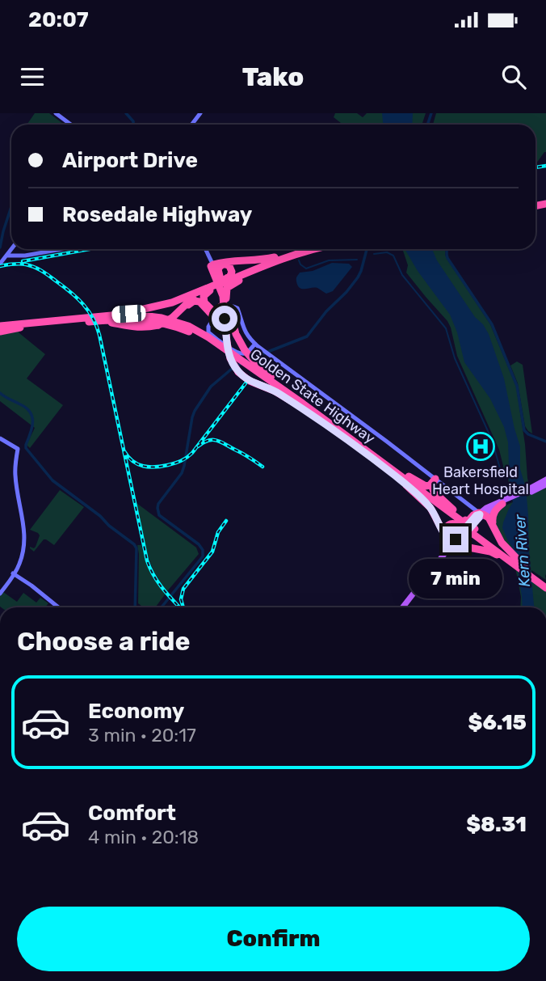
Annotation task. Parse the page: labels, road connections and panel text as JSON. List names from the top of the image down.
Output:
{
  "streets": {
    "highway": ["Golden State Highway"]
  },
  "water": ["Kern River"],
  "places": {
    "hospital": ["Bakersfield Heart Hospital"]
  },
  "page": {
    "status": "20:07",
    "header": "Tako",
    "banner": ["Airport Drive", "Rosedale Highway"],
    "bubble": "7 min",
    "heading": "Choose a ride",
    "list": [
      {
        "name": "Economy",
        "note": "3 min · 20:17",
        "value": "$6.15"
      },
      {
        "name": "Comfort",
        "note": "4 min · 20:18",
        "value": "$8.31"
      }
    ],
    "buttons": "Confirm"
  }
}
